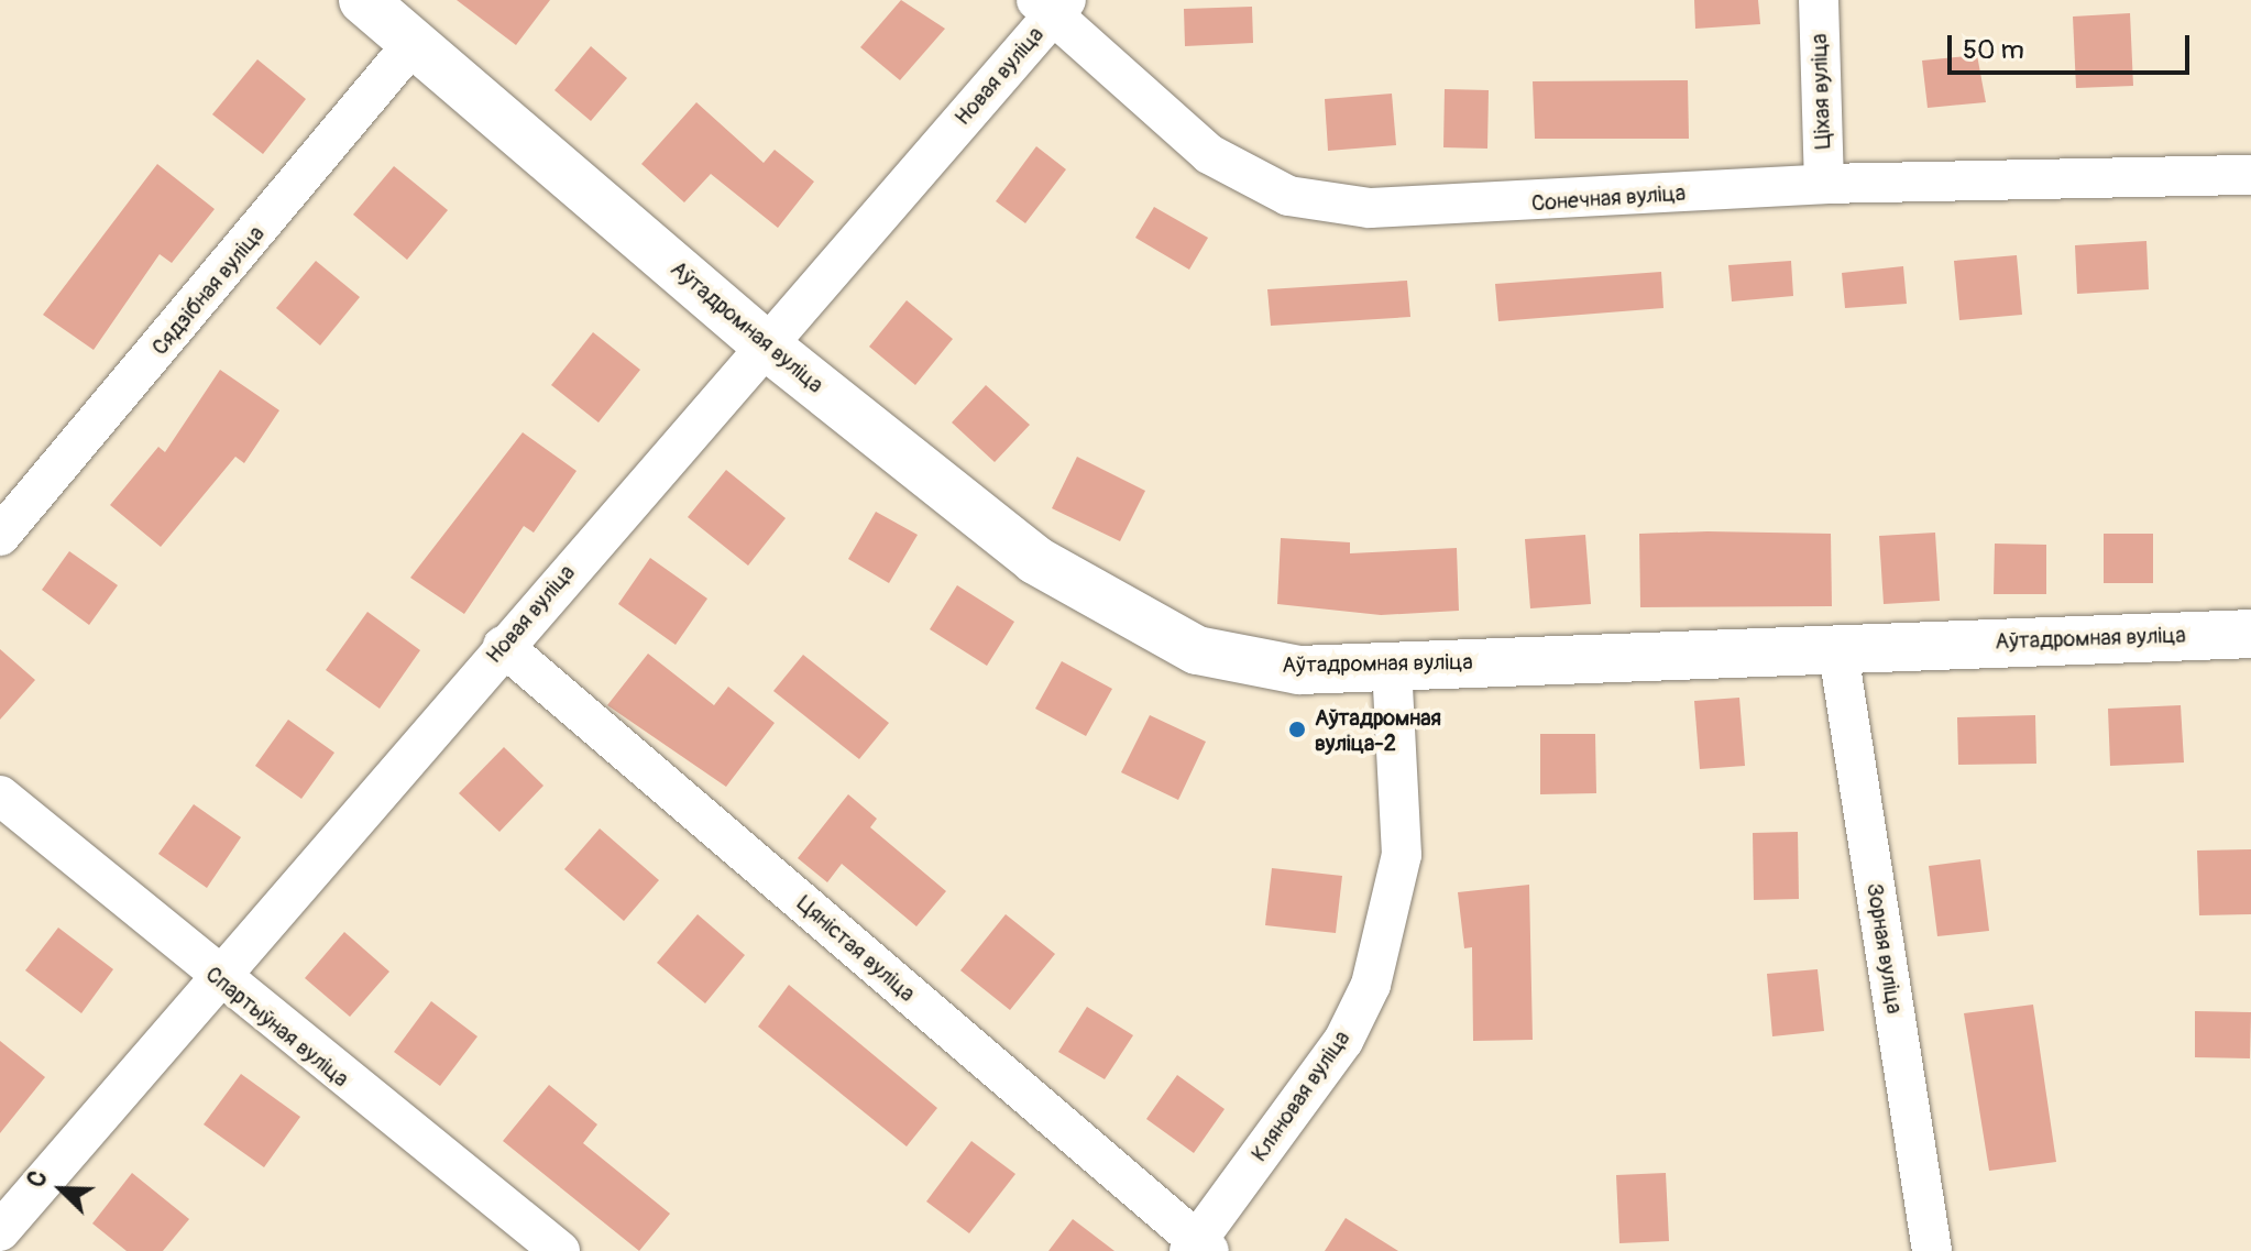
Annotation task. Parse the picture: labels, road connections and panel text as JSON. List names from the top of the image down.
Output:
{
  "streets": {
    "street": [
      "Новая вуліца",
      "Ціхая вуліца",
      "Сонечная вуліца",
      "Сядзібная вуліца",
      "Аўтадромная вуліца",
      "Цяністая вуліца",
      "Зорная вуліца",
      "Спартыўная вуліца",
      "Кляновая вуліца"
    ]
  },
  "crossings": [
    ["Новая вуліца", "Сонечная вуліца"],
    ["Новая вуліца", "Аўтадромная вуліца"],
    ["Новая вуліца", "Цяністая вуліца"],
    ["Новая вуліца", "Спартыўная вуліца"],
    ["Ціхая вуліца", "Сонечная вуліца"],
    ["Сядзібная вуліца", "Аўтадромная вуліца"],
    ["Аўтадромная вуліца", "Зорная вуліца"],
    ["Аўтадромная вуліца", "Кляновая вуліца"],
    ["Цяністая вуліца", "Кляновая вуліца"]
  ],
  "places": ["Аўтадромная вуліца-2"],
  "scale_bar": "50 m",
  "north": "top left"
}
